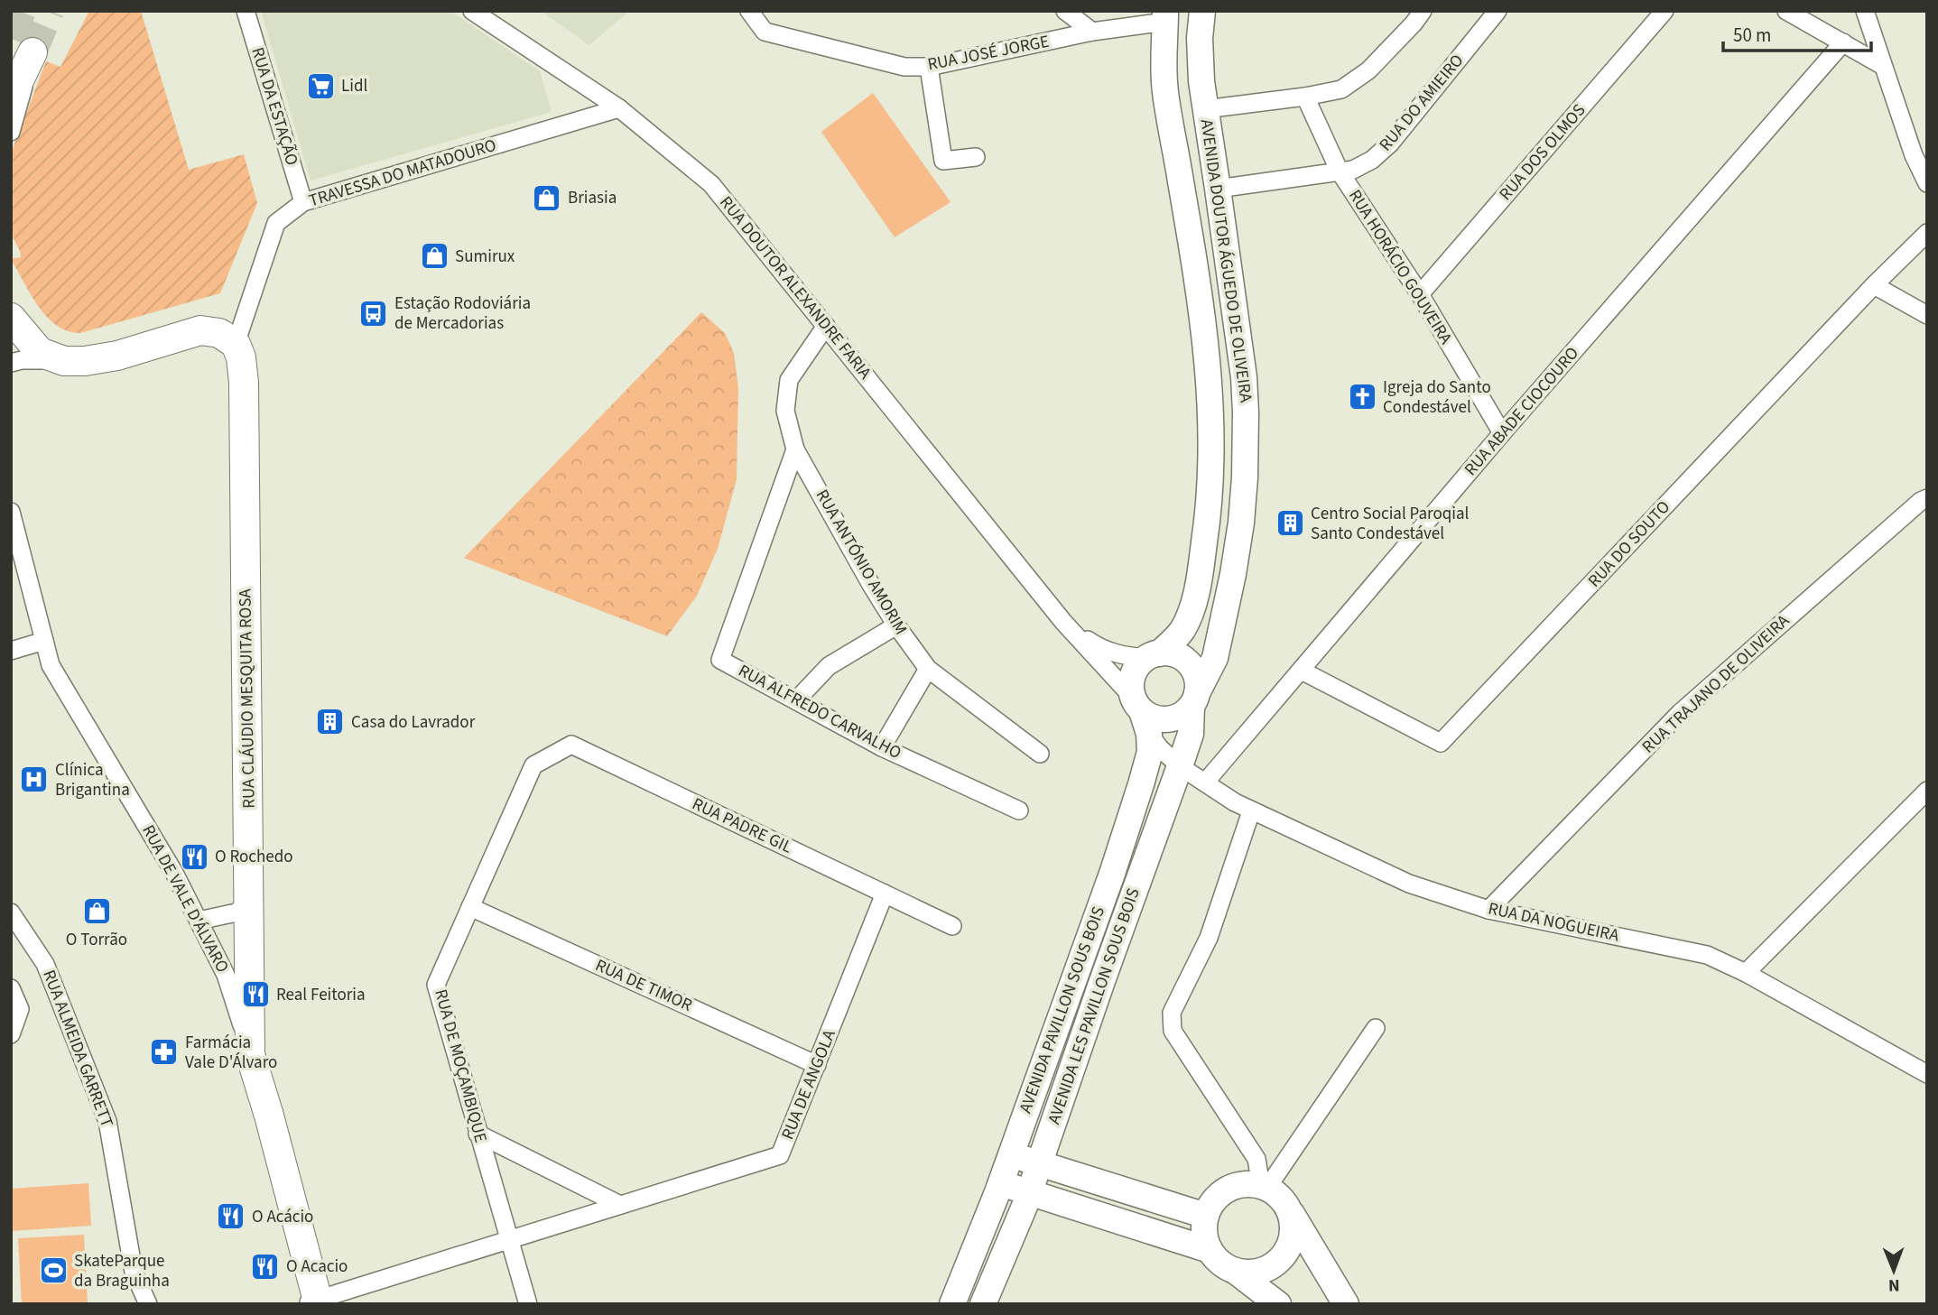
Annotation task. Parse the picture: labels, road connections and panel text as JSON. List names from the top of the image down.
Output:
{
  "streets": {
    "main road": ["RUA CLÁUDIO MESQUITA ROSA", "RUA DE VALE D'ÁLVARO"],
    "street": [
      "RUA JOSÉ JORGE",
      "RUA DO AMIEIRO",
      "RUA DA ESTAÇÃO",
      "RUA DOS OLMOS",
      "TRAVESSA DO MATADOURO",
      "AVENIDA DOUTOR ÁGUEDO DE OLIVEIRA",
      "RUA HORÁCIO GOUVEIRA",
      "RUA DOUTOR ALEXANDRE FARIA",
      "RUA ABADE CIOCOURO",
      "RUA DO SOUTO",
      "RUA ANTÓNIO AMORIM",
      "RUA TRAJANO DE OLIVEIRA",
      "RUA ALFREDO CARVALHO",
      "RUA PADRE GIL",
      "RUA DA NOGUEIRA",
      "RUA DE TIMOR",
      "AVENIDA LES PAVILLON SOUS BOIS",
      "AVENIDA PAVILLON SOUS BOIS",
      "RUA ALMEIDA GARRETT",
      "RUA DE MOÇAMBIQUE",
      "RUA DE ANGOLA"
    ]
  },
  "crossings": [
    ["RUA JOSÉ JORGE", "AVENIDA DOUTOR ÁGUEDO DE OLIVEIRA"],
    ["RUA DO AMIEIRO", "AVENIDA DOUTOR ÁGUEDO DE OLIVEIRA"],
    ["RUA DO AMIEIRO", "RUA HORÁCIO GOUVEIRA"],
    ["RUA DA ESTAÇÃO", "TRAVESSA DO MATADOURO"],
    ["RUA DOS OLMOS", "RUA HORÁCIO GOUVEIRA"],
    ["TRAVESSA DO MATADOURO", "RUA DOUTOR ALEXANDRE FARIA"],
    ["TRAVESSA DO MATADOURO", "RUA CLÁUDIO MESQUITA ROSA"],
    ["AVENIDA DOUTOR ÁGUEDO DE OLIVEIRA", "RUA DA NOGUEIRA"],
    ["AVENIDA DOUTOR ÁGUEDO DE OLIVEIRA", "AVENIDA LES PAVILLON SOUS BOIS"],
    ["AVENIDA DOUTOR ÁGUEDO DE OLIVEIRA", "AVENIDA PAVILLON SOUS BOIS"],
    ["RUA HORÁCIO GOUVEIRA", "RUA ABADE CIOCOURO"],
    ["RUA DOUTOR ALEXANDRE FARIA", "RUA ANTÓNIO AMORIM"],
    ["RUA DOUTOR ALEXANDRE FARIA", "RUA DA NOGUEIRA"],
    ["RUA ABADE CIOCOURO", "RUA DO SOUTO"],
    ["RUA ABADE CIOCOURO", "RUA DA NOGUEIRA"],
    ["RUA ANTÓNIO AMORIM", "RUA ALFREDO CARVALHO"],
    ["RUA TRAJANO DE OLIVEIRA", "RUA DA NOGUEIRA"],
    ["RUA CLÁUDIO MESQUITA ROSA", "RUA DE VALE D'ÁLVARO"],
    ["RUA PADRE GIL", "RUA DE MOÇAMBIQUE"],
    ["RUA PADRE GIL", "RUA DE ANGOLA"],
    ["RUA DE VALE D'ÁLVARO", "RUA DE ANGOLA"],
    ["RUA DA NOGUEIRA", "AVENIDA LES PAVILLON SOUS BOIS"],
    ["RUA DA NOGUEIRA", "AVENIDA PAVILLON SOUS BOIS"],
    ["RUA DE TIMOR", "RUA DE MOÇAMBIQUE"],
    ["RUA DE TIMOR", "RUA DE ANGOLA"],
    ["AVENIDA LES PAVILLON SOUS BOIS", "AVENIDA PAVILLON SOUS BOIS"],
    ["RUA DE MOÇAMBIQUE", "RUA DE ANGOLA"]
  ],
  "places": {
    "supermarket": ["Lidl"],
    "shop": ["Briasia", "Sumirux", "O Torrão"],
    "bus stop": ["Estação Rodoviária de Mercadorias"],
    "church": ["Igreja do Santo Condestável"],
    "building": ["Centro Social Paroqial Santo Condestável", "Casa do Lavrador"],
    "hospital": ["Clínica Brigantina"],
    "restaurant": [
      "O Rochedo",
      "Real Feitoria",
      "O Acácio",
      "O Acacio"
    ],
    "pharmacy": ["Farmácia Vale D'Álvaro"],
    "sports": ["SkateParque da Braguinha"]
  },
  "scale_bar": "50 m",
  "north": "bottom"
}
